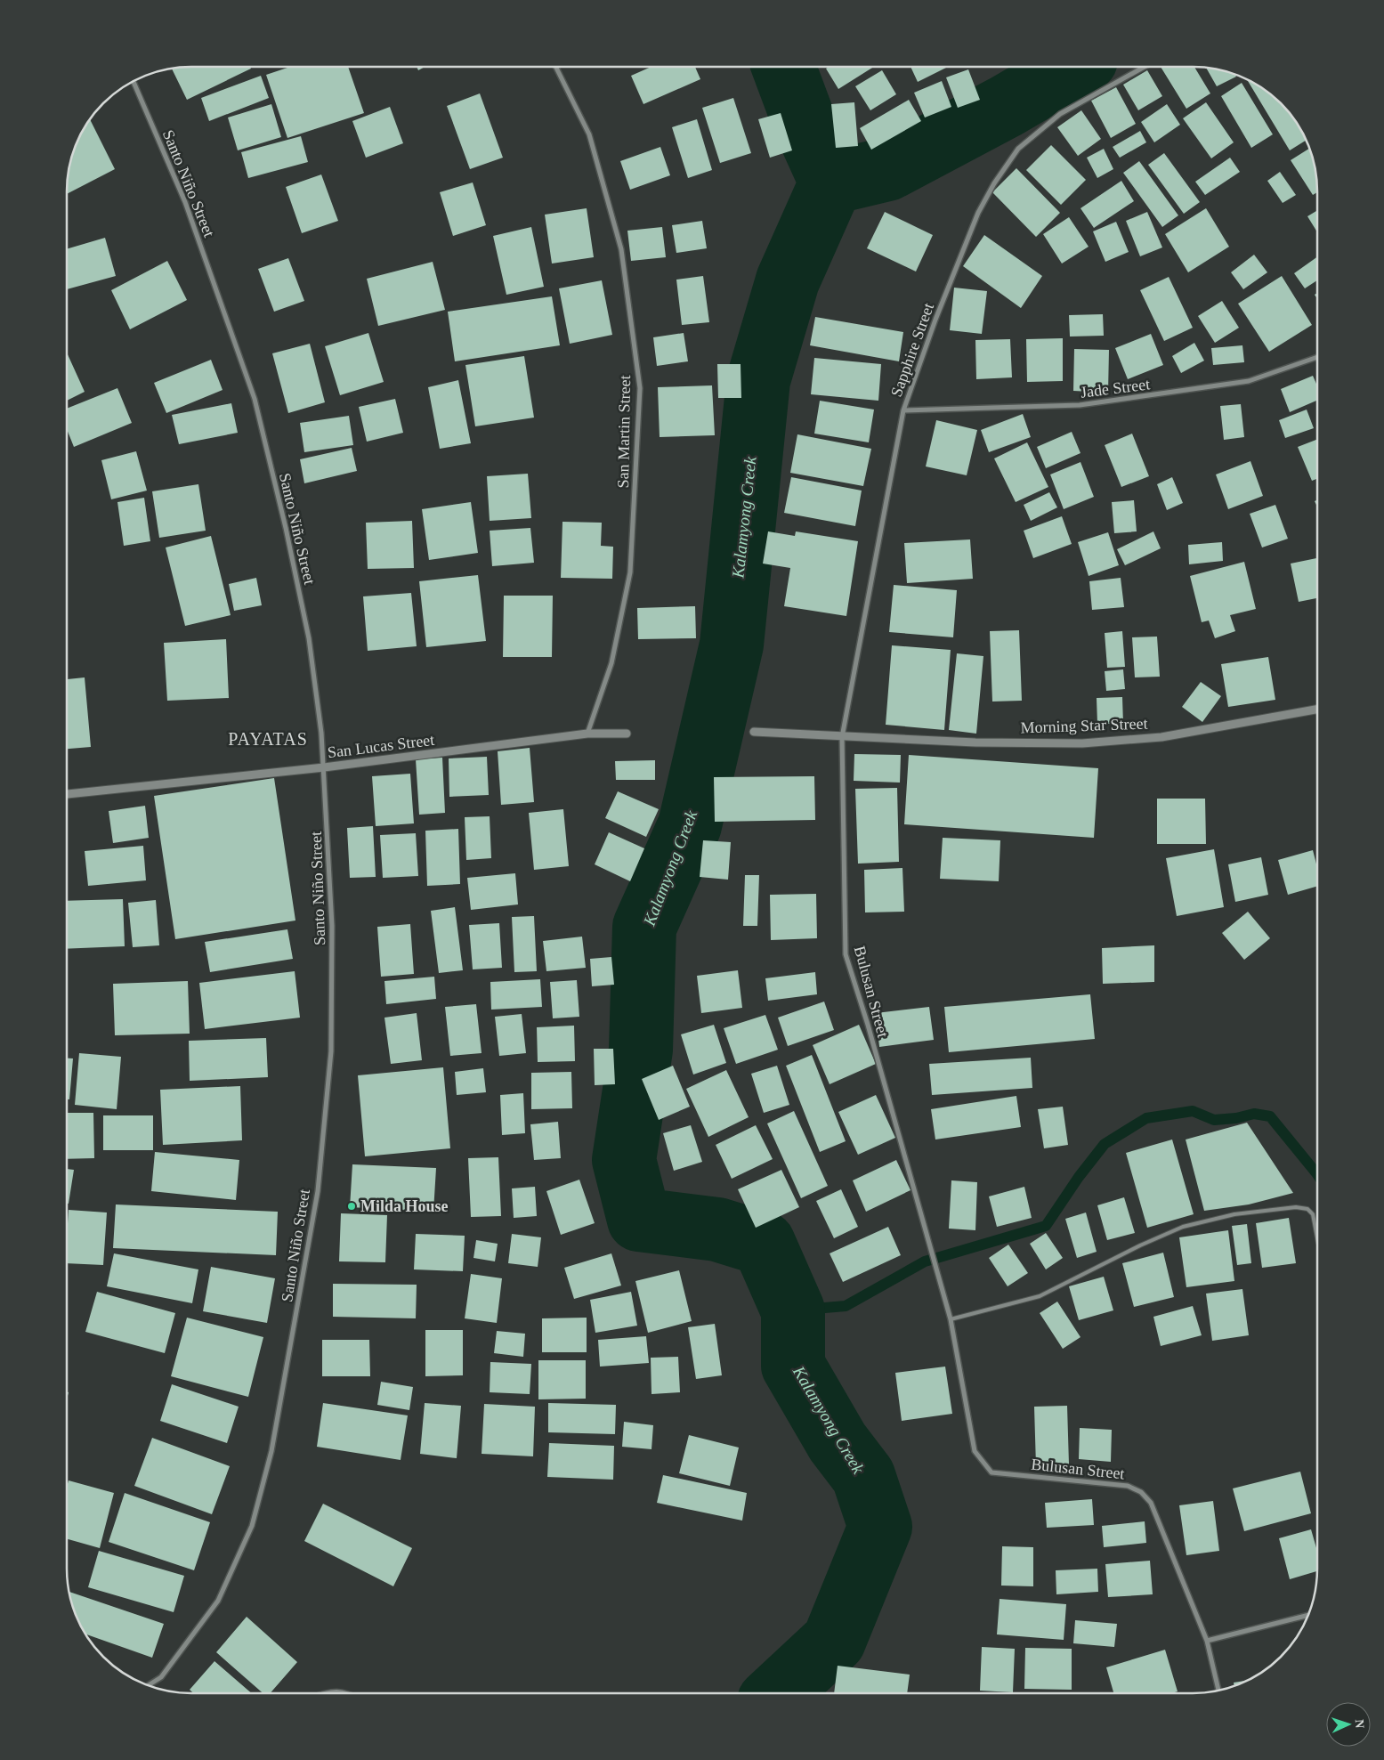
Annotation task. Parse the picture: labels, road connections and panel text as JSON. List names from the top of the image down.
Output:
{
  "streets": {
    "street": [
      "Santo Niño Street",
      "Sapphire Street",
      "Jade Street",
      "San Martin Street",
      "Morning Star Street",
      "San Lucas Street",
      "Bulusan Street"
    ]
  },
  "crossings": [
    ["Santo Niño Street", "San Lucas Street"],
    ["Sapphire Street", "Jade Street"],
    ["Sapphire Street", "Morning Star Street"],
    ["Sapphire Street", "Bulusan Street"],
    ["San Martin Street", "San Lucas Street"],
    ["Morning Star Street", "Bulusan Street"]
  ],
  "districts": ["PAYATAS"],
  "water": ["Kalamyong Creek"],
  "places": ["Milda House"],
  "north": "right"
}
